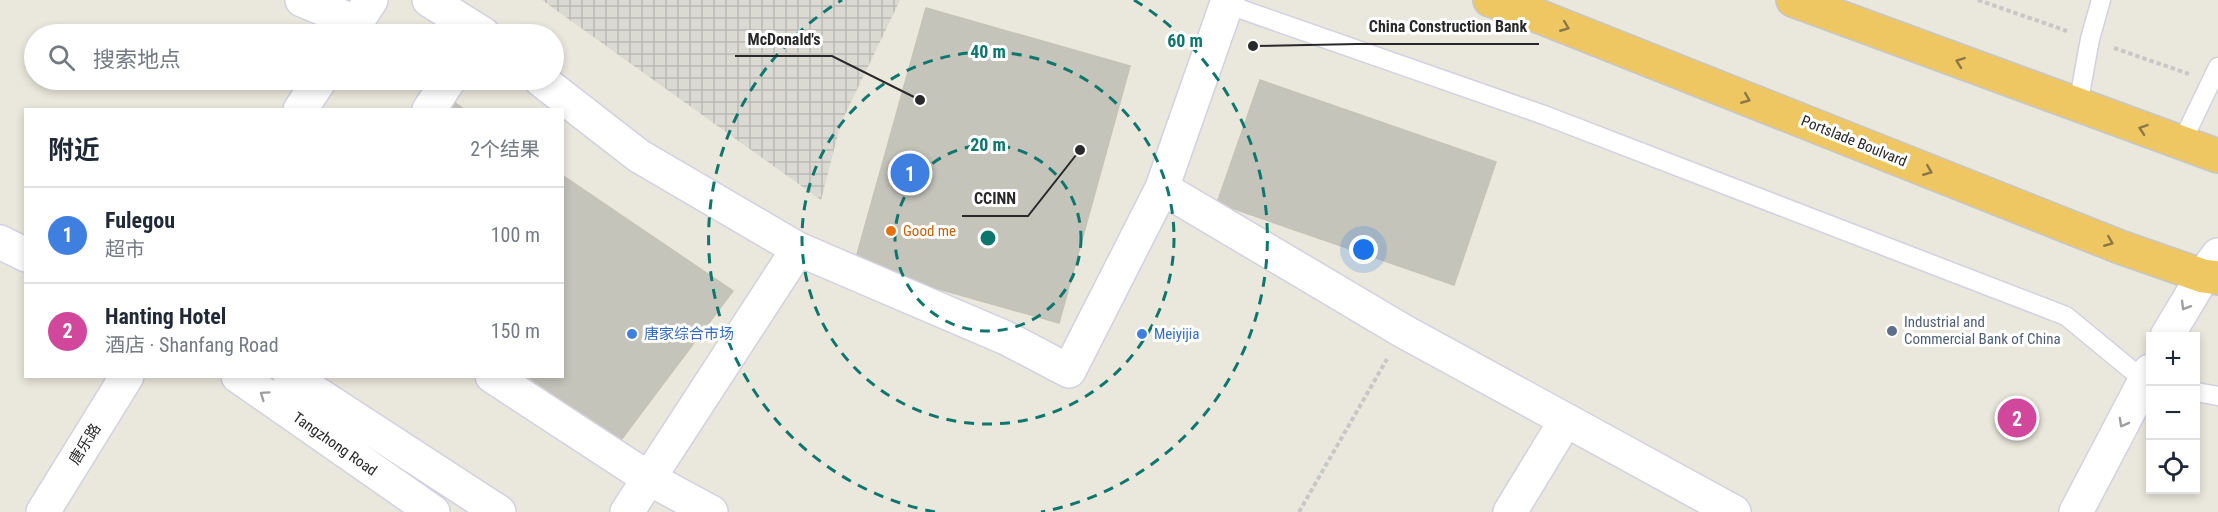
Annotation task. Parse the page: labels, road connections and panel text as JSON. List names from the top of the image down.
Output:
{
  "streets": {
    "highway": ["Portslade Boulvard"],
    "street": ["唐乐路", "Tangzhong Road"]
  },
  "places": [
    "China Construction Bank",
    "McDonald's",
    "CCINN",
    "Good me",
    "Industrial and Commercial Bank of China",
    "唐家综合市场",
    "Meiyijia"
  ],
  "page": {
    "search": "搜索地点",
    "heading": ["附近", "2个结果"],
    "pins": ["1", "2"],
    "list": [
      {
        "mark": "1",
        "name": "Fulegou",
        "note": "超市",
        "value": "100 m"
      },
      {
        "mark": "2",
        "name": "Hanting Hotel",
        "note": "酒店 · Shanfang Road",
        "value": "150 m"
      }
    ],
    "map_buttons": ["+", "−"]
  },
  "rings": ["60 m", "40 m", "20 m"]
}
